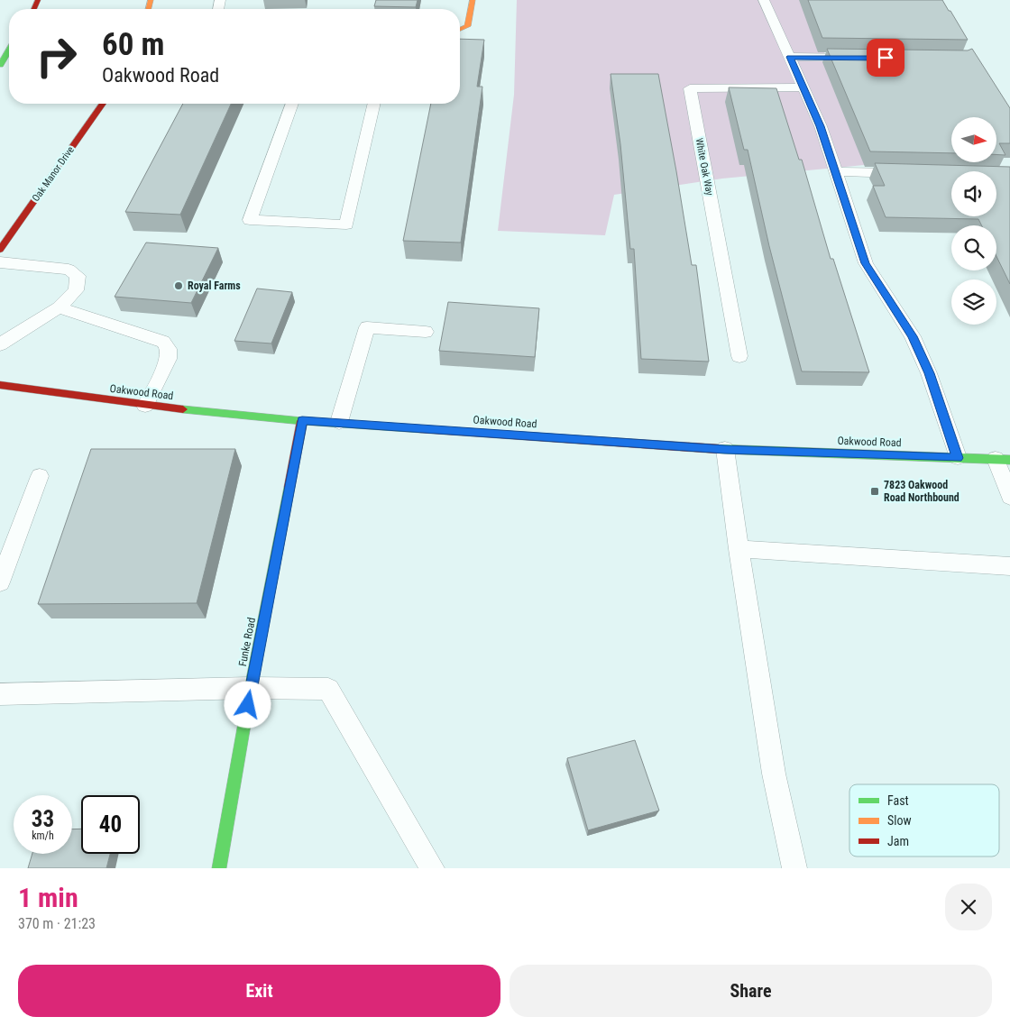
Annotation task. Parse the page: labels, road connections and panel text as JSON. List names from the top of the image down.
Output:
{
  "streets": {
    "main road": ["Oak Manor Drive", "Oakwood Road", "Funke Road"],
    "lane": ["White Oak Way"]
  },
  "crossings": [
    ["Oakwood Road", "Funke Road"]
  ],
  "places": {
    "other": ["Royal Farms"],
    "transit": ["7823 Oakwood Road Northbound"]
  },
  "legend": ["Fast", "Slow", "Jam"],
  "north": "right",
  "page": {
    "turn": ["60 m", "Oakwood Road"],
    "speed": "33 km/h",
    "limit": "40",
    "heading": ["1 min", "370 m · 21:23"],
    "buttons": ["Exit", "Share"]
  }
}
